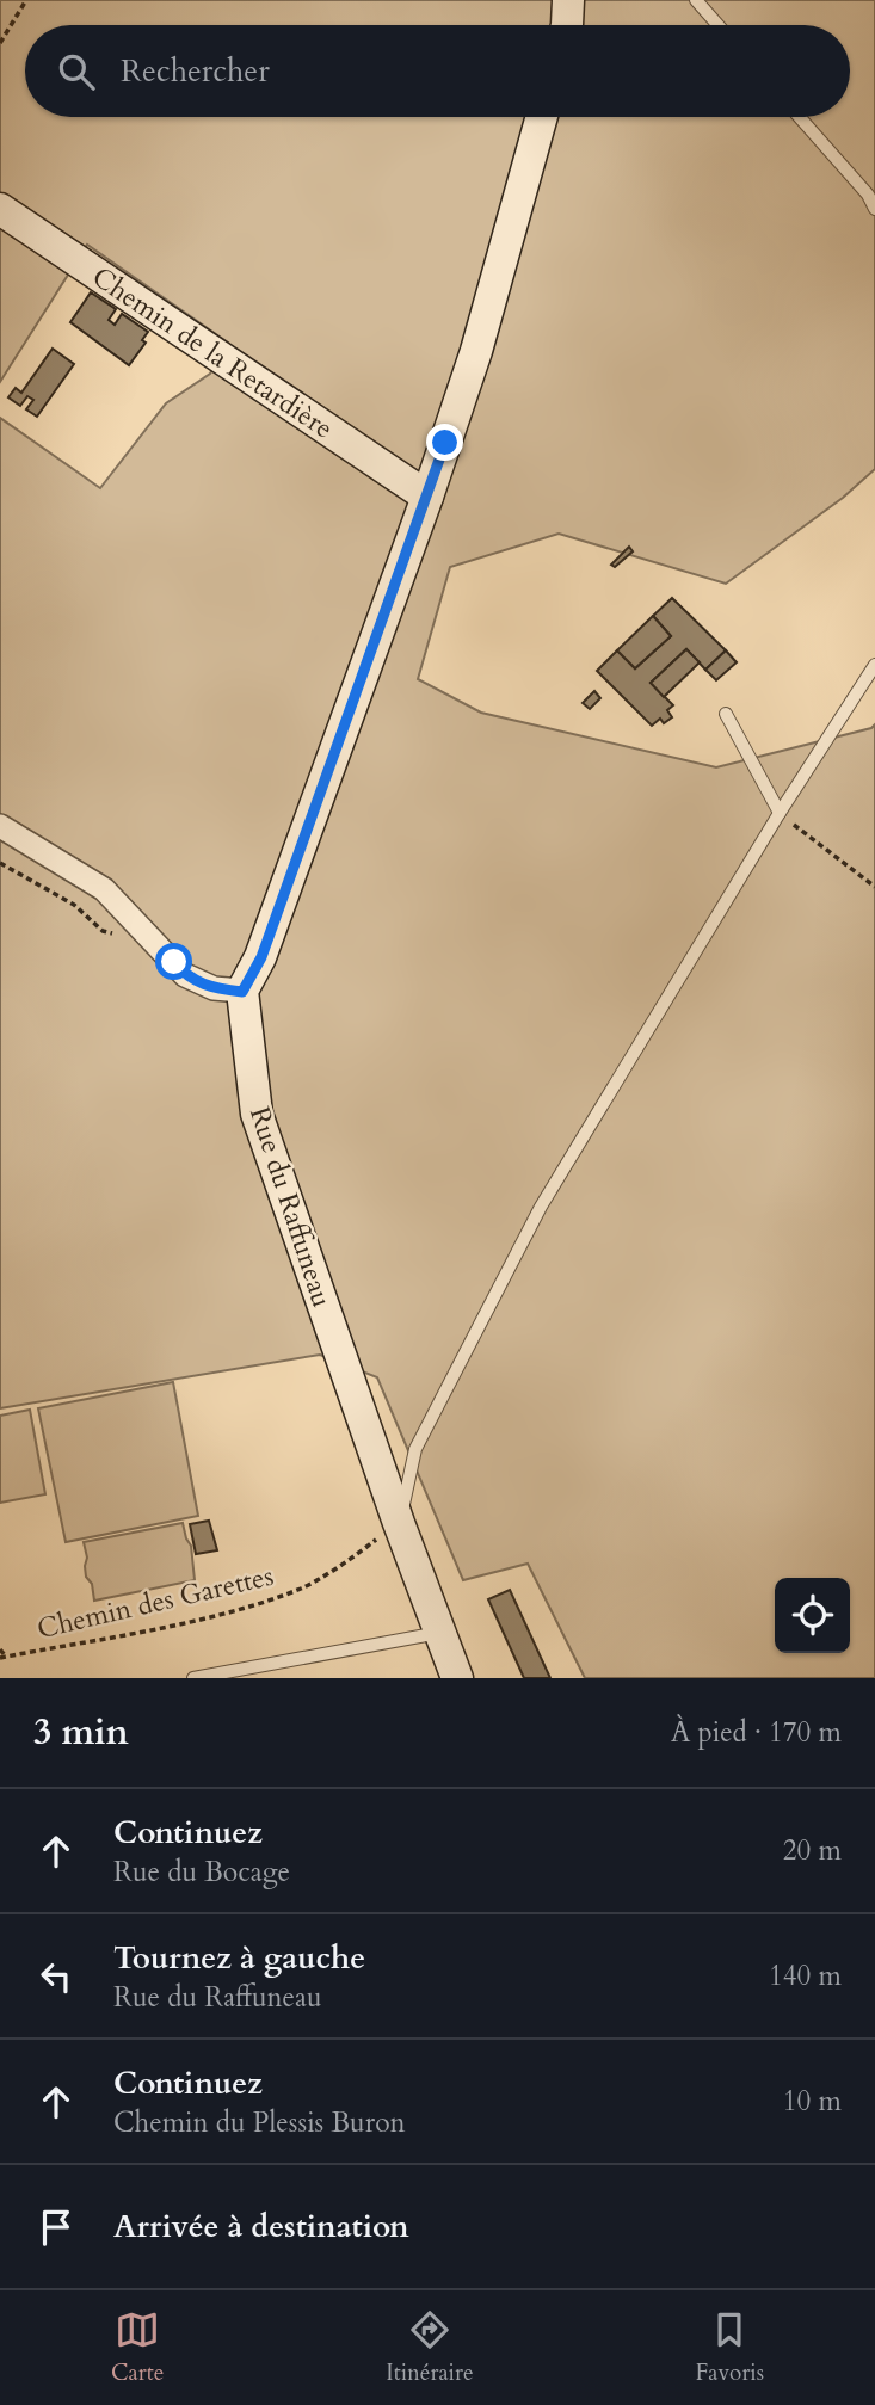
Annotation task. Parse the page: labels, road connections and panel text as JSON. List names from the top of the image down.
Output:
{
  "streets": {
    "street": ["Chemin de la Retardière", "Rue du Raffuneau"],
    "path": ["Chemin des Garettes"]
  },
  "crossings": [
    ["Rue du Raffuneau", "Chemin des Garettes"]
  ],
  "page": {
    "search": "Rechercher",
    "heading": ["3 min", "À pied · 170 m"],
    "list": [
      ["Continuez", "Rue du Bocage", "20 m"],
      ["Tournez à gauche", "Rue du Raffuneau", "140 m"],
      ["Continuez", "Chemin du Plessis Buron", "10 m"],
      "Arrivée à destination"
    ],
    "nav": ["Carte", "Itinéraire", "Favoris"]
  }
}
